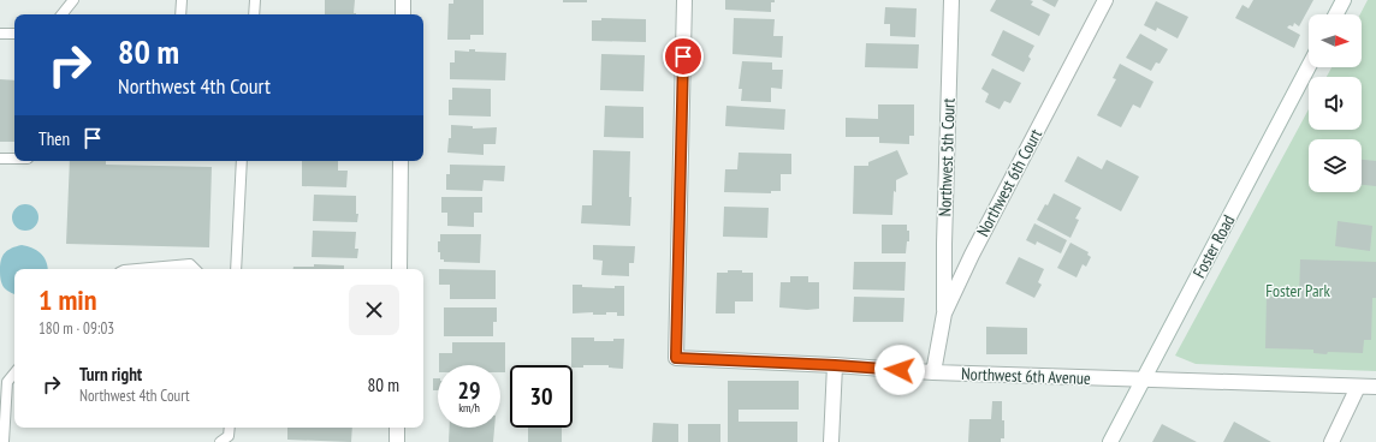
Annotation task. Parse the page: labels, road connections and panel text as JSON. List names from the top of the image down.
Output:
{
  "streets": {
    "street": [
      "Northwest 5th Court",
      "Northwest 6th Court",
      "Foster Road",
      "Northwest 6th Avenue"
    ]
  },
  "crossings": [
    ["Northwest 5th Court", "Northwest 6th Court"],
    ["Northwest 6th Court", "Northwest 6th Avenue"],
    ["Foster Road", "Northwest 6th Avenue"]
  ],
  "parks": ["Foster Park"],
  "north": "right",
  "page": {
    "turn": ["80 m", "Northwest 4th Court"],
    "then": "Then",
    "heading": ["1 min", "180 m · 09:03"],
    "list": [
      {
        "name": "Turn right",
        "note": "Northwest 4th Court",
        "value": "80 m"
      }
    ],
    "speed": "29 km/h",
    "limit": "30"
  }
}
